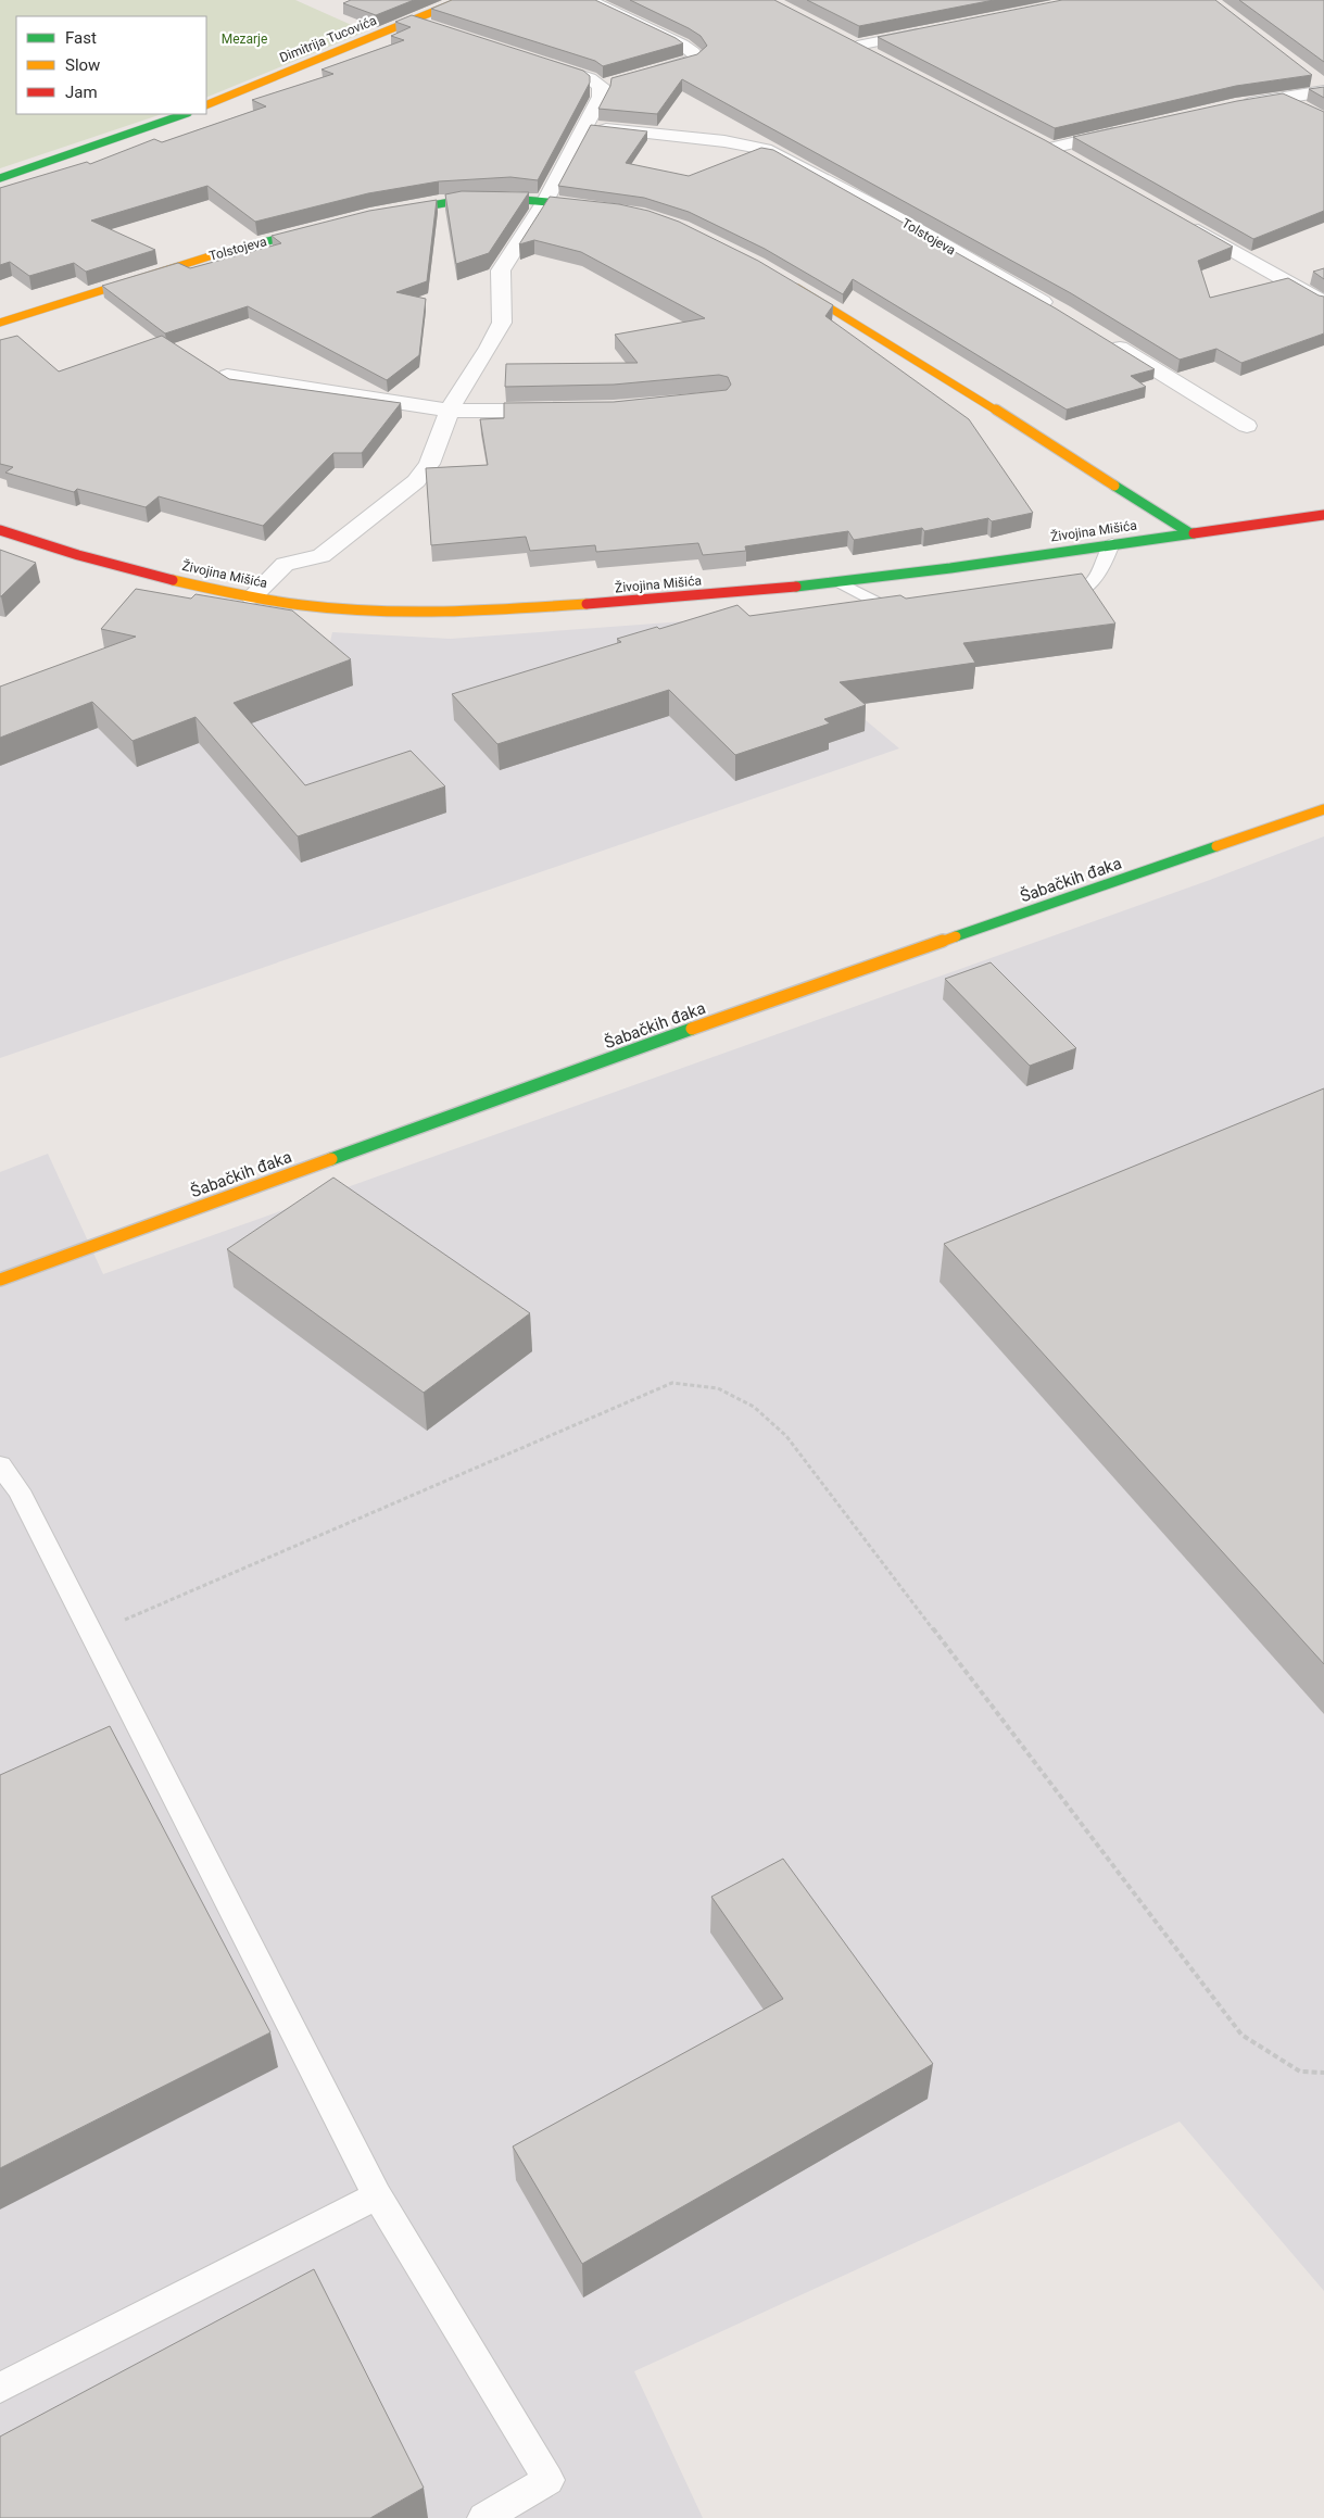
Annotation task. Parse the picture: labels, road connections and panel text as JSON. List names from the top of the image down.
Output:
{
  "streets": {
    "street": [
      "Dimitrija Tucovića",
      "Tolstojeva",
      "Živojina Mišića",
      "Šabačkih đaka"
    ]
  },
  "parks": ["Mezarje"],
  "legend": ["Fast", "Slow", "Jam"]
}
